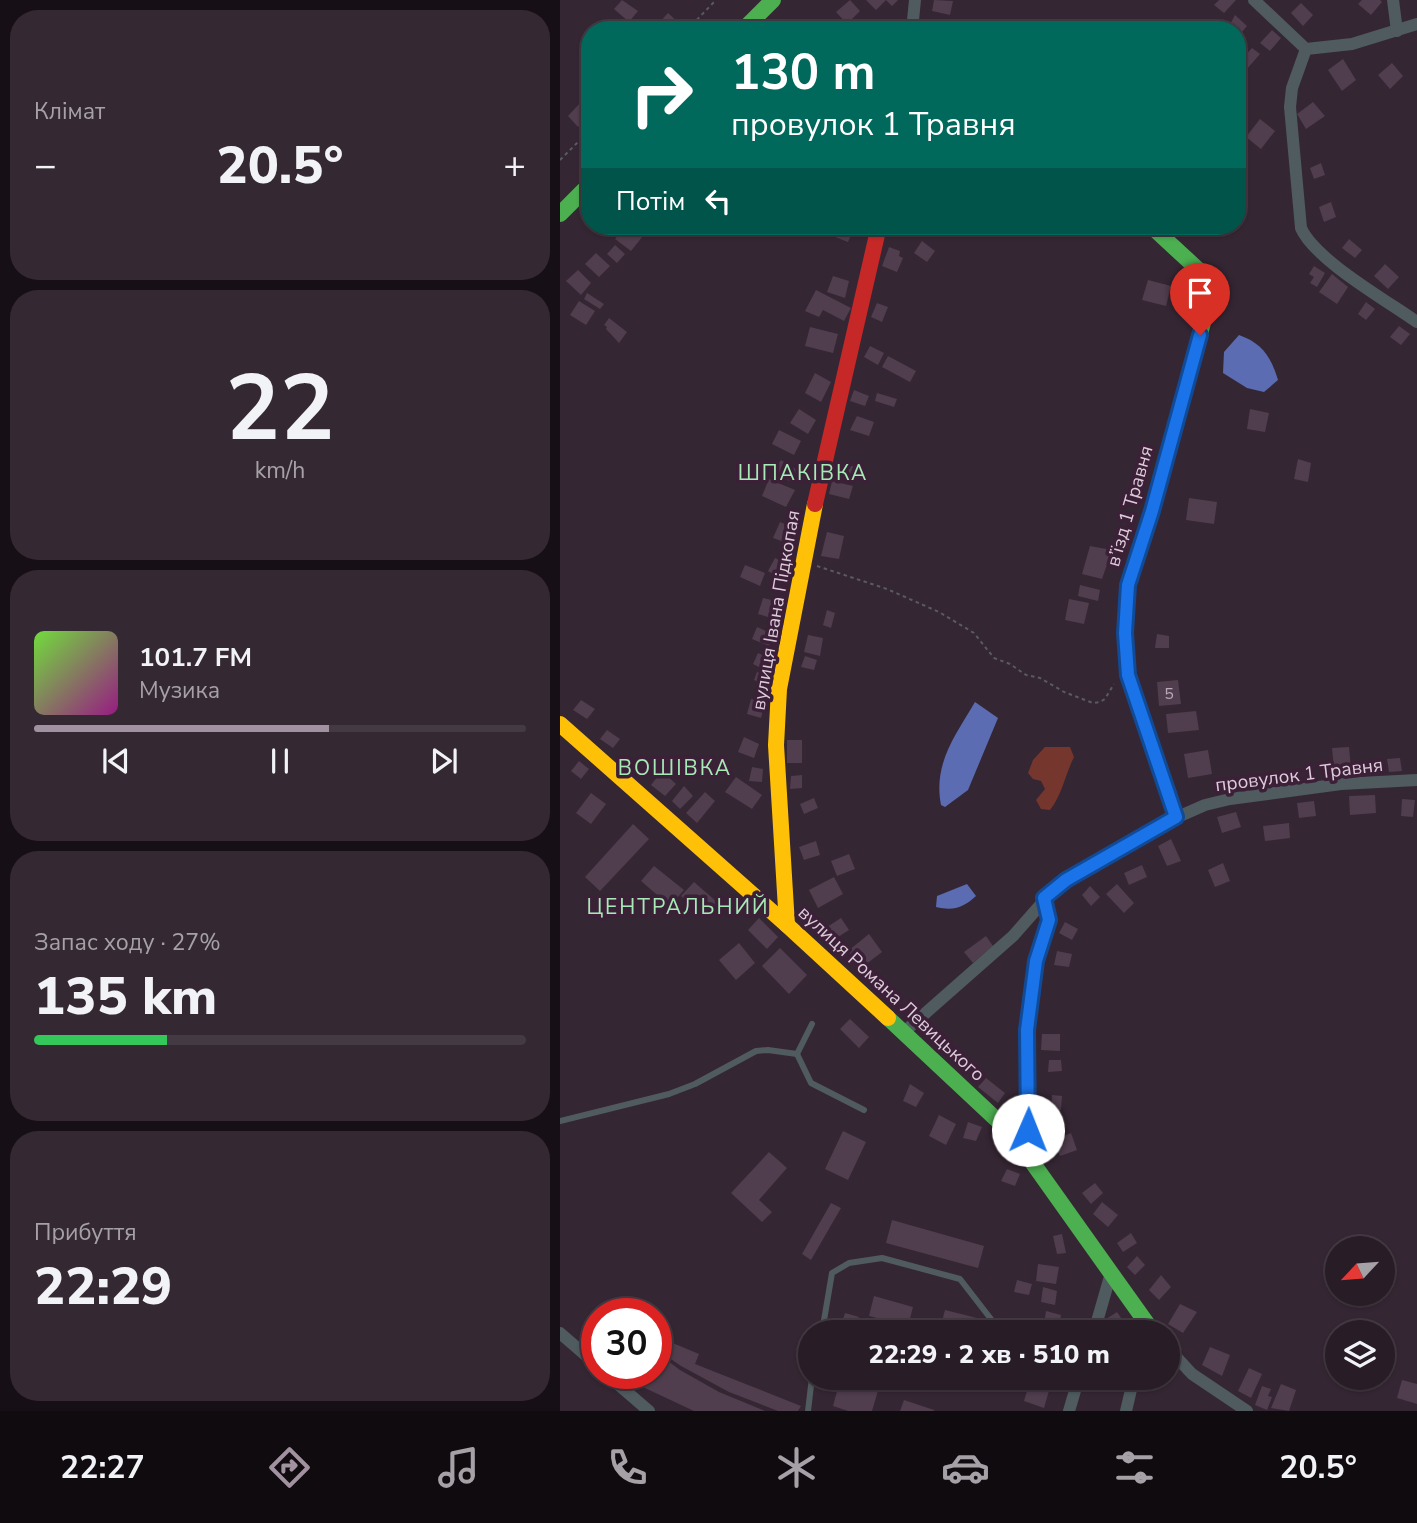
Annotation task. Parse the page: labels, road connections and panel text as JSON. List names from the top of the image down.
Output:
{
  "streets": {
    "street": [
      "в’їзд 1 Травня",
      "вулиця Івана Підкопая",
      "провулок 1 Травня",
      "вулиця Романа Левицького"
    ]
  },
  "crossings": [
    ["в’їзд 1 Травня", "провулок 1 Травня"],
    ["вулиця Івана Підкопая", "вулиця Романа Левицького"],
    ["провулок 1 Травня", "вулиця Романа Левицького"]
  ],
  "districts": ["ШПАКІВКА", "ВОШІВКА", "ЦЕНТРАЛЬНИЙ"],
  "house_numbers": ["5"],
  "north": "bottom left",
  "page": {
    "tile": [
      "Клімат",
      ["22", "km/h"],
      ["Запас ходу · 27%", "135 km"],
      ["Прибуття", "22:29"]
    ],
    "turn": ["130 m", "провулок 1 Травня"],
    "heat": ["−", "20.5°", "+"],
    "then": "Потім",
    "song": ["101.7 FM", "Музика"],
    "limit": "30",
    "trip": "22:29 · 2 хв · 510 m",
    "tabs": ["22:27", "20.5°"]
  }
}
